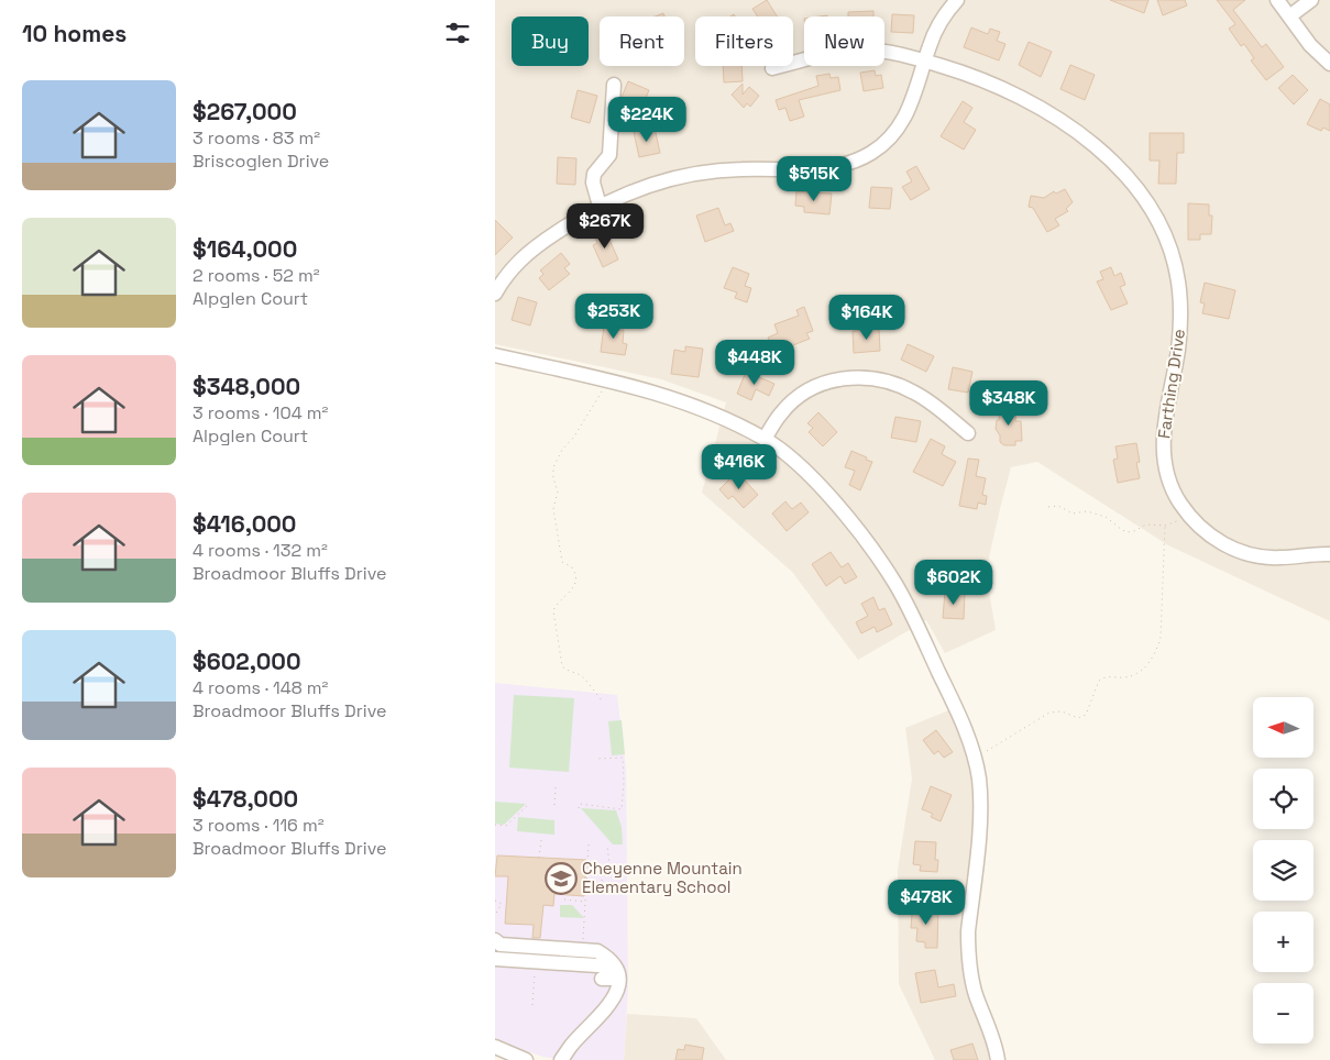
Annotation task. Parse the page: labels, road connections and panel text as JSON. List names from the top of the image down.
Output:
{
  "streets": {
    "street": ["Farthing Drive"]
  },
  "places": {
    "school or university": ["Cheyenne Mountain Elementary School"]
  },
  "north": "left",
  "page": {
    "heading": "10 homes",
    "chip": [
      "Buy",
      "Rent",
      "Filters",
      "New"
    ],
    "list": [
      {
        "name": "$267,000",
        "note": "3 rooms · 83 m² · Briscoglen Drive"
      },
      {
        "name": "$164,000",
        "note": "2 rooms · 52 m² · Alpglen Court"
      },
      {
        "name": "$348,000",
        "note": "3 rooms · 104 m² · Alpglen Court"
      },
      {
        "name": "$416,000",
        "note": "4 rooms · 132 m² · Broadmoor Bluffs Drive"
      },
      {
        "name": "$602,000",
        "note": "4 rooms · 148 m² · Broadmoor Bluffs Drive"
      },
      {
        "name": "$478,000",
        "note": "3 rooms · 116 m² · Broadmoor Bluffs Drive"
      }
    ],
    "price": [
      "$224K",
      "$515K",
      "$267K",
      "$253K",
      "$164K",
      "$448K",
      "$348K",
      "$416K",
      "$602K",
      "$478K"
    ],
    "map_buttons": ["+", "−"]
  }
}
